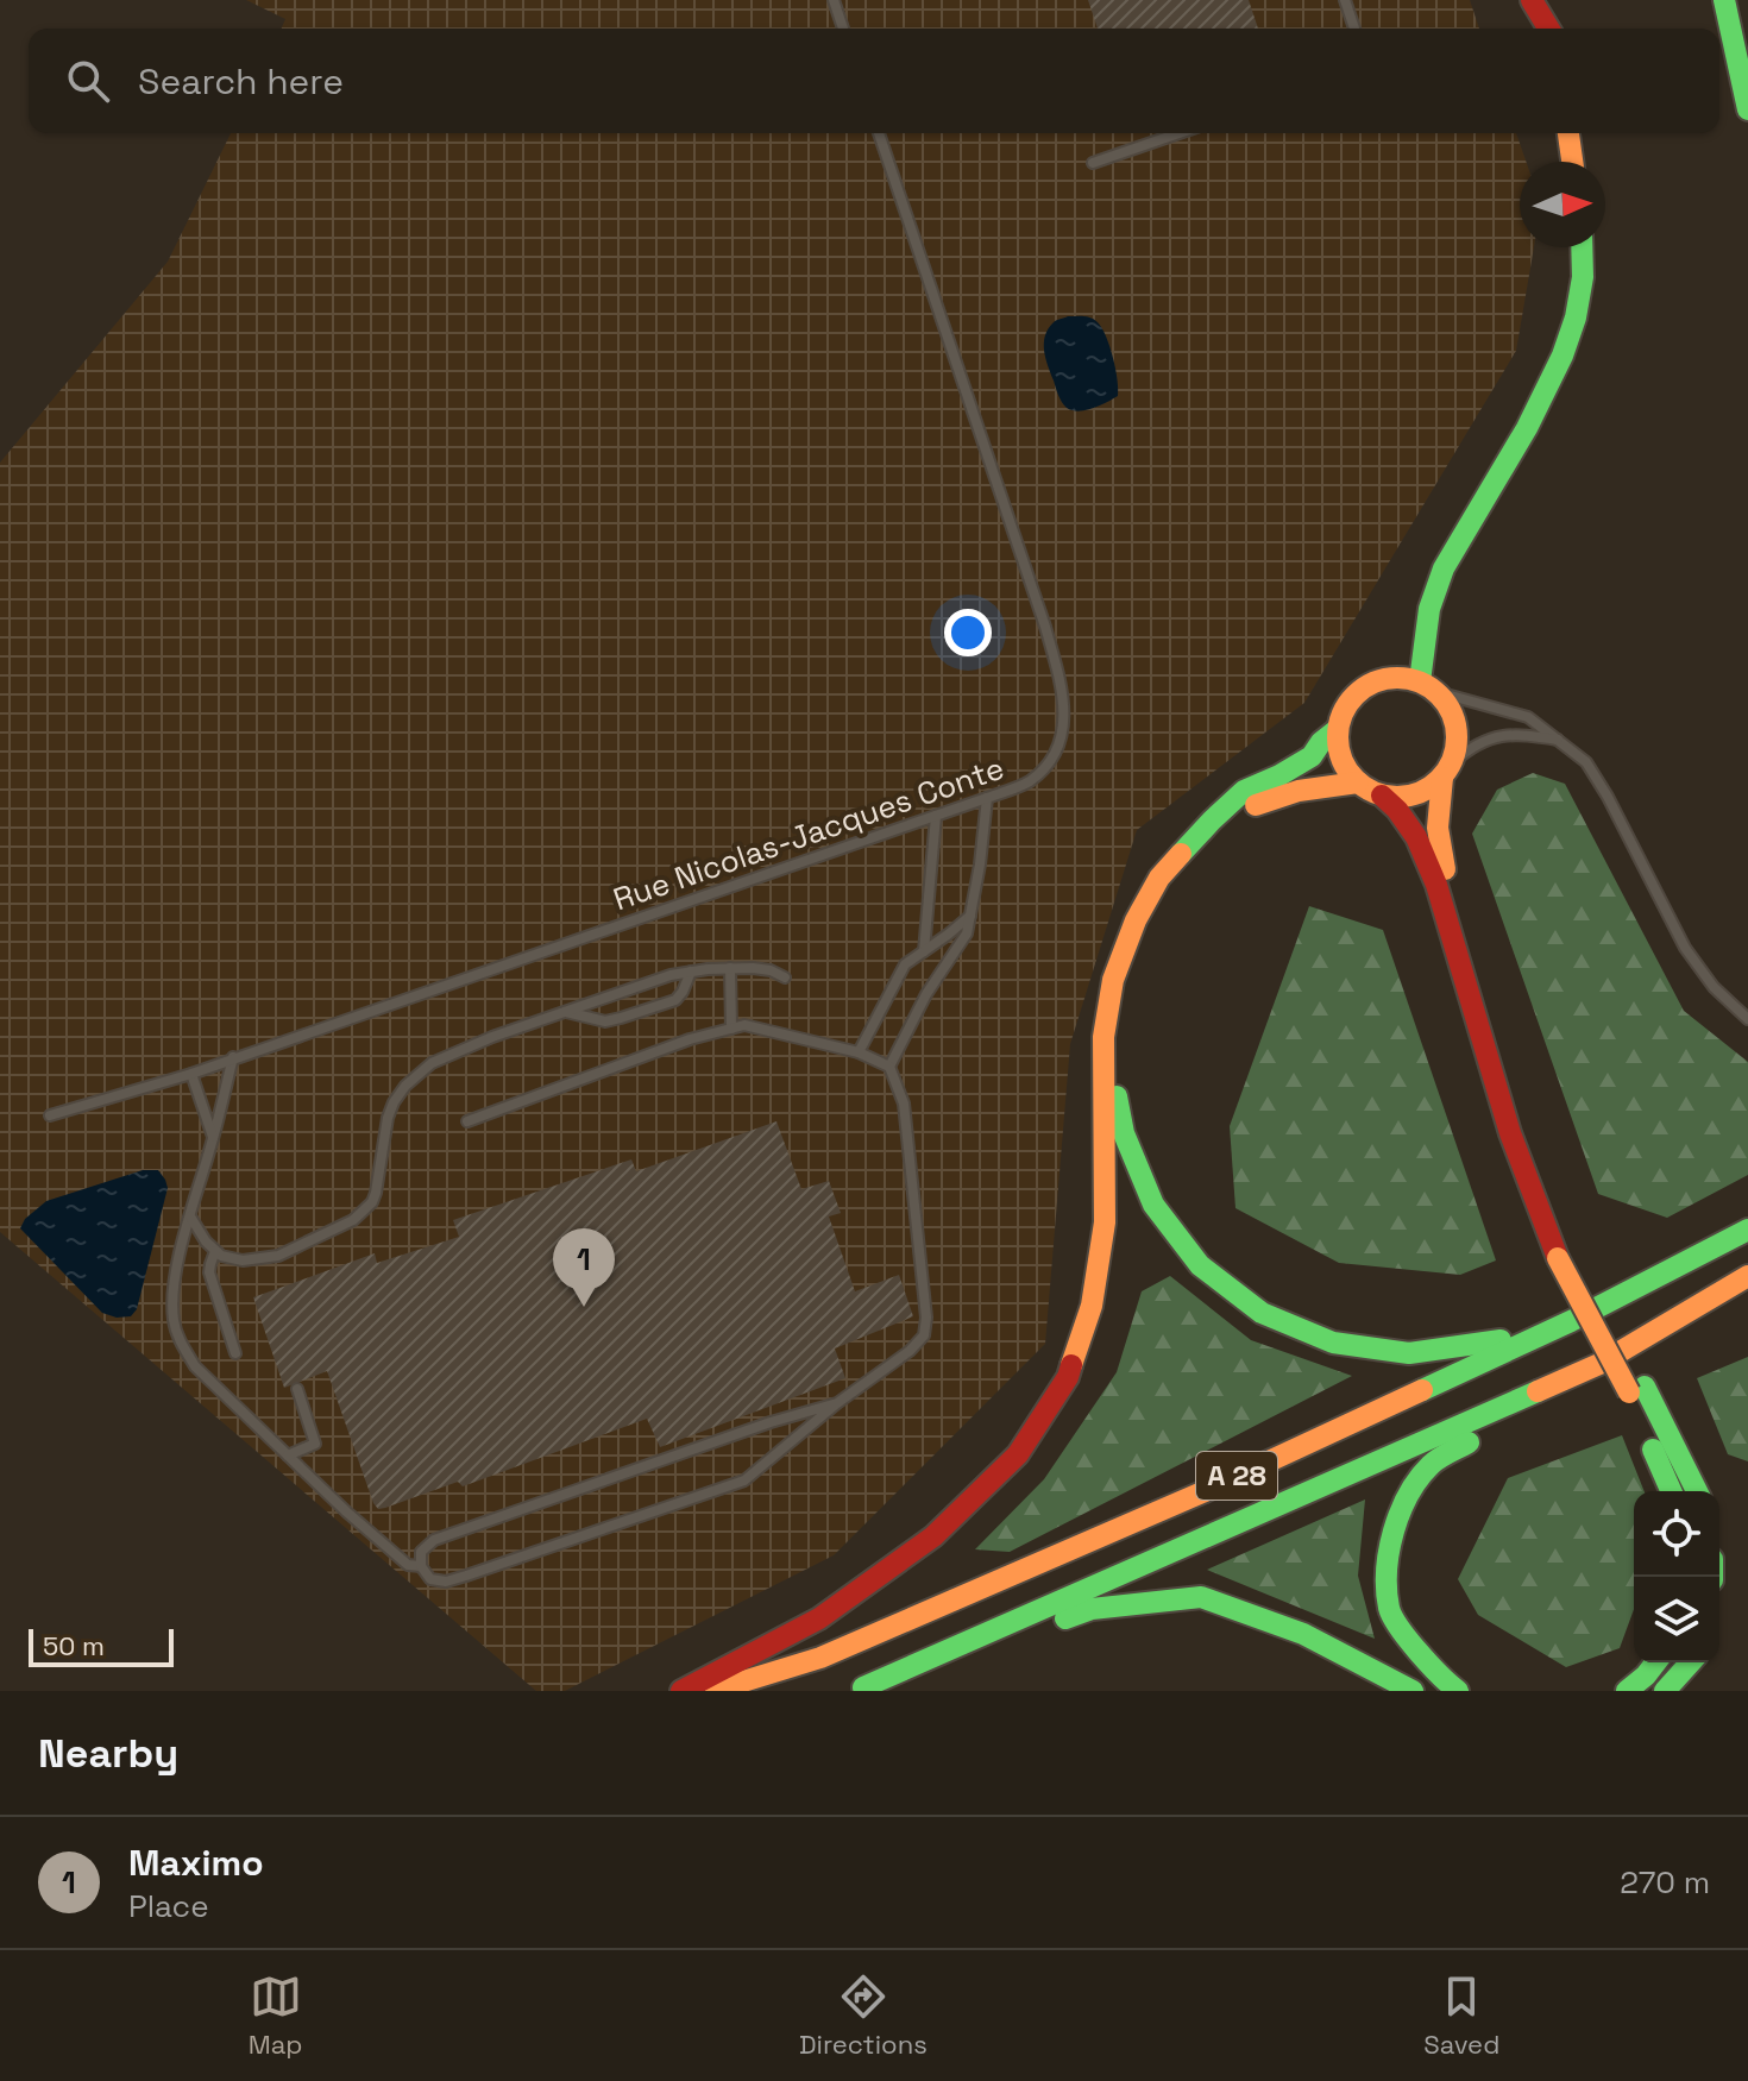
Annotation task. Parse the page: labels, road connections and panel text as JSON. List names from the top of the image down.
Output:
{
  "streets": {
    "highway": ["A 28"],
    "lane": ["Rue Nicolas-Jacques Conte"]
  },
  "scale_bar": "50 m",
  "north": "right",
  "page": {
    "search": "Search here",
    "pins": "1",
    "scale": "50 m",
    "heading": "Nearby",
    "list": [
      {
        "mark": "1",
        "name": "Maximo",
        "note": "Place",
        "value": "270 m"
      }
    ],
    "nav": ["Map", "Directions", "Saved"]
  }
}
